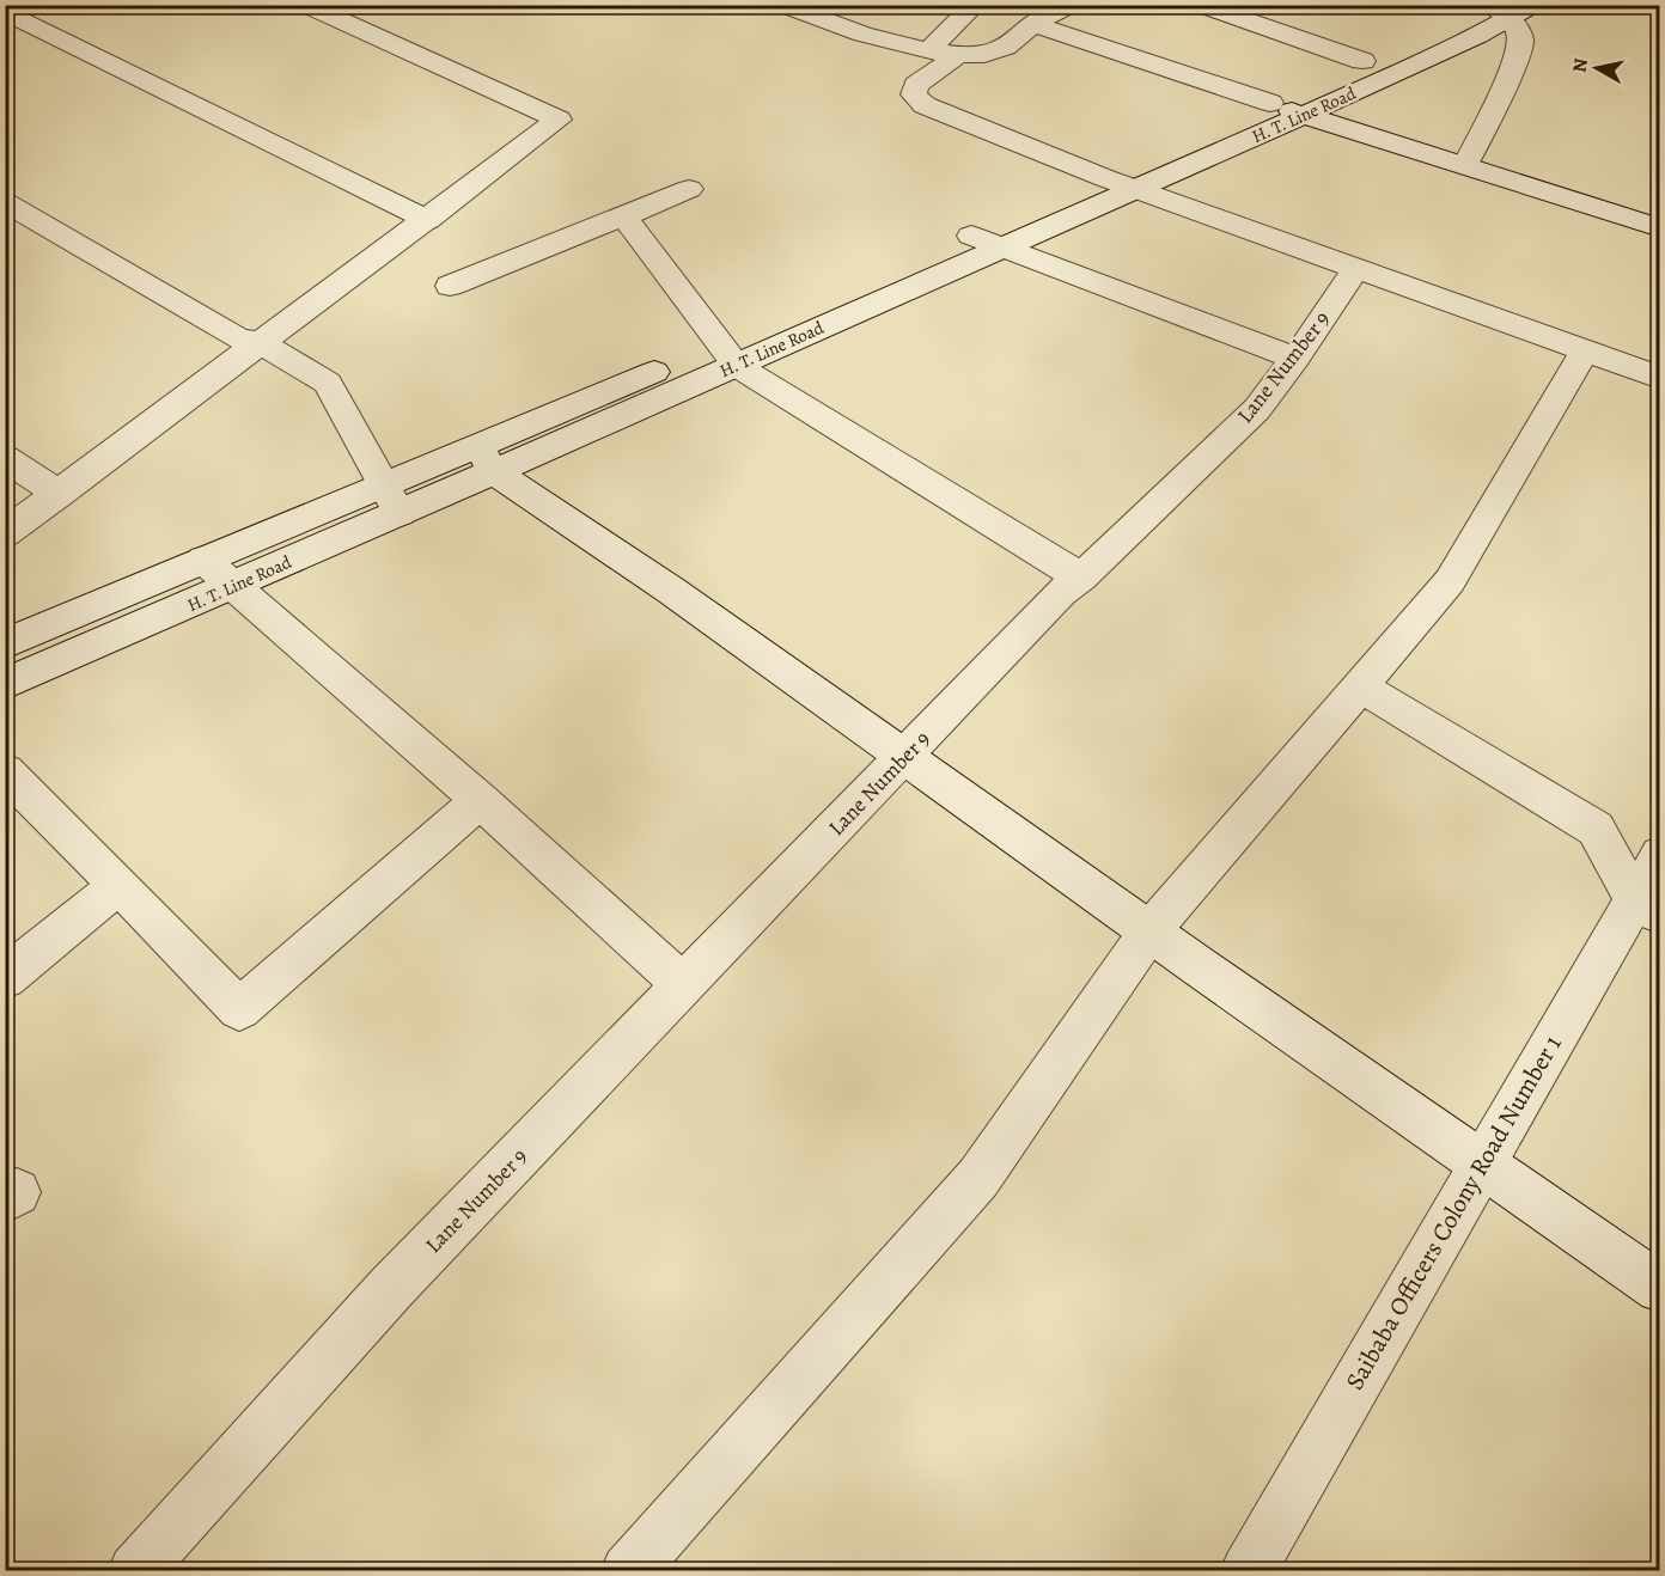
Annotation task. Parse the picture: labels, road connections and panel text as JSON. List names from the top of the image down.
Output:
{
  "streets": {
    "street": ["H. T. Line Road", "Lane Number 9", "Saibaba Officers Colony Road Number 1"]
  },
  "north": "left"
}
